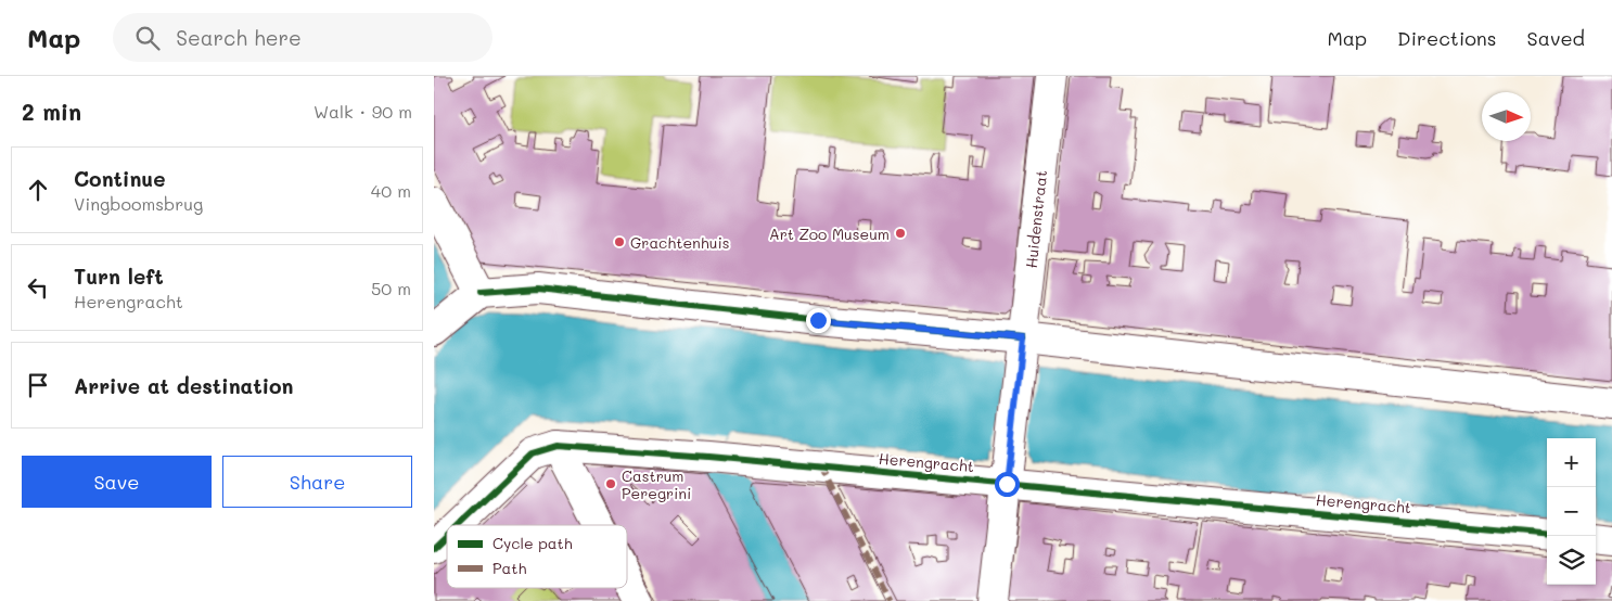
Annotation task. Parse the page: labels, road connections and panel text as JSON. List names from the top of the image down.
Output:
{
  "streets": {
    "street": ["Huidenstraat", "Herengracht"]
  },
  "crossings": [
    ["Huidenstraat", "Herengracht"]
  ],
  "places": ["Art Zoo Museum", "Grachtenhuis", "Castrum Peregrini"],
  "legend": ["Cycle path", "Path"],
  "north": "right",
  "page": {
    "header": "Map",
    "search": "Search here",
    "nav": ["Map", "Directions", "Saved"],
    "heading": ["2 min", "Walk · 90 m"],
    "list": [
      ["Continue", "Vingboomsbrug", "40 m"],
      ["Turn left", "Herengracht", "50 m"],
      "Arrive at destination"
    ],
    "map_buttons": ["+", "−"],
    "buttons": ["Save", "Share"]
  }
}
